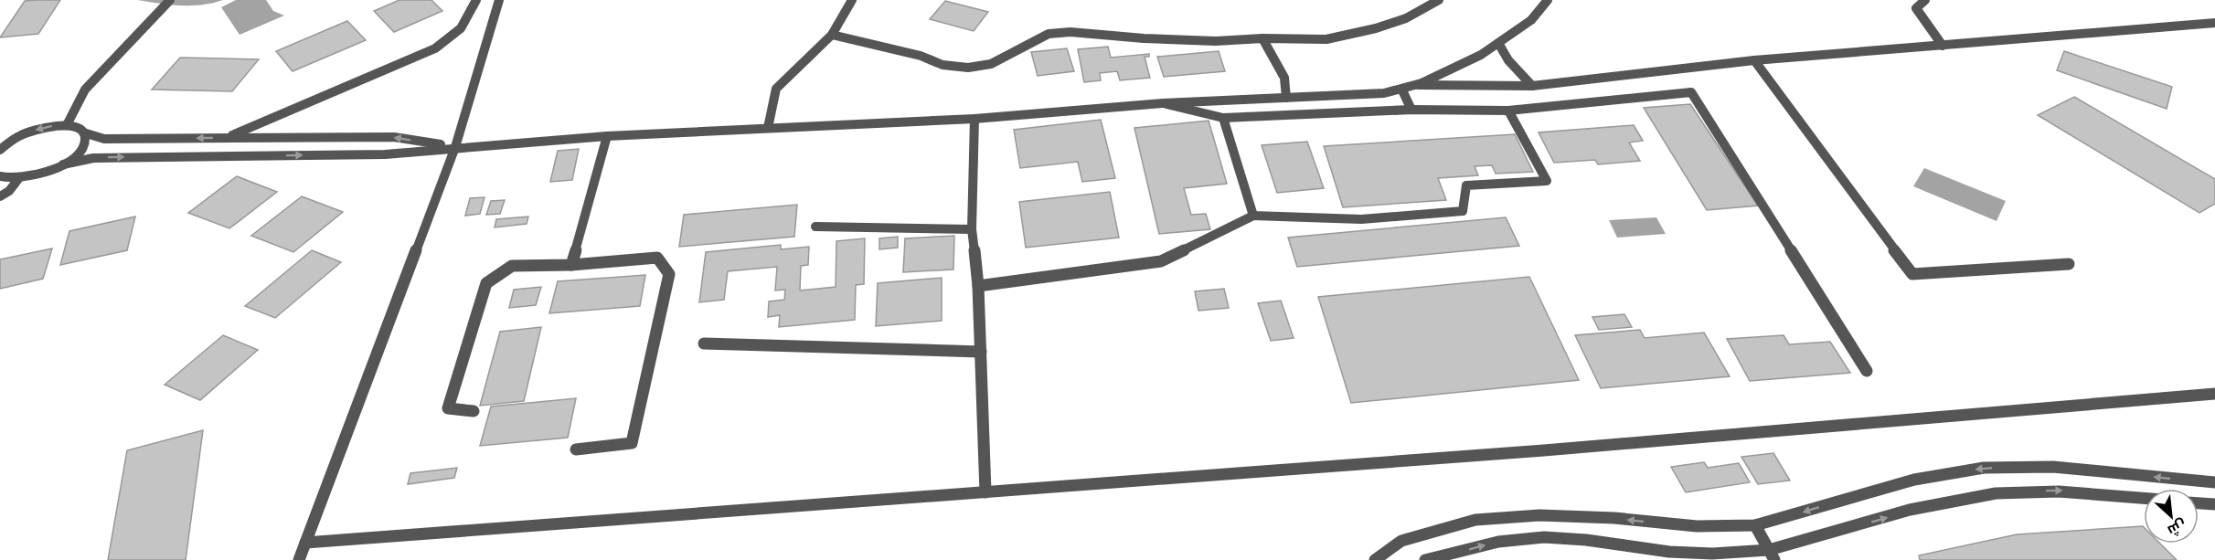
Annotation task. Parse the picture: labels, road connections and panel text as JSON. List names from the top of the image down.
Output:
{
  "north": "bottom right"
}
